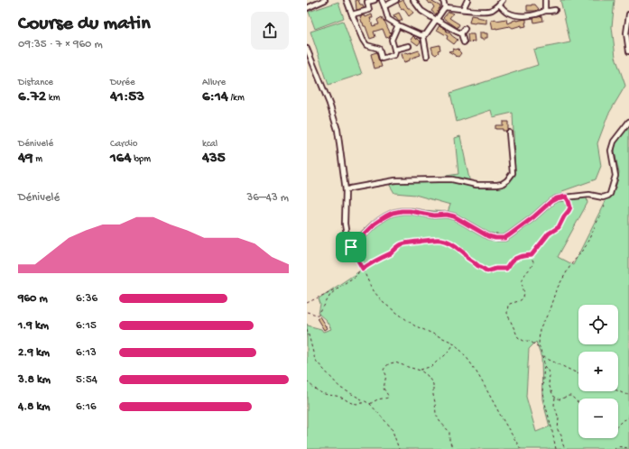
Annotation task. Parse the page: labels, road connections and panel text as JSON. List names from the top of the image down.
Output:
{
  "page": {
    "heading": ["Course du matin", "09:35 · 7 × 960 m"],
    "stats": [
      ["Distance", "6.72 km"],
      ["Durée", "41:53"],
      ["Allure", "6:14 /km"],
      ["Dénivelé", "49 m"],
      ["Cardio", "164 bpm"],
      ["kcal", "435"]
    ],
    "chart": ["Dénivelé", "36–43 m"],
    "list": [
      {
        "name": "960 m",
        "note": "6:36"
      },
      {
        "name": "1.9 km",
        "note": "6:15"
      },
      {
        "name": "2.9 km",
        "note": "6:13"
      },
      {
        "name": "3.8 km",
        "note": "5:54"
      },
      {
        "name": "4.8 km",
        "note": "6:16"
      }
    ],
    "map_buttons": ["+", "−"]
  }
}
